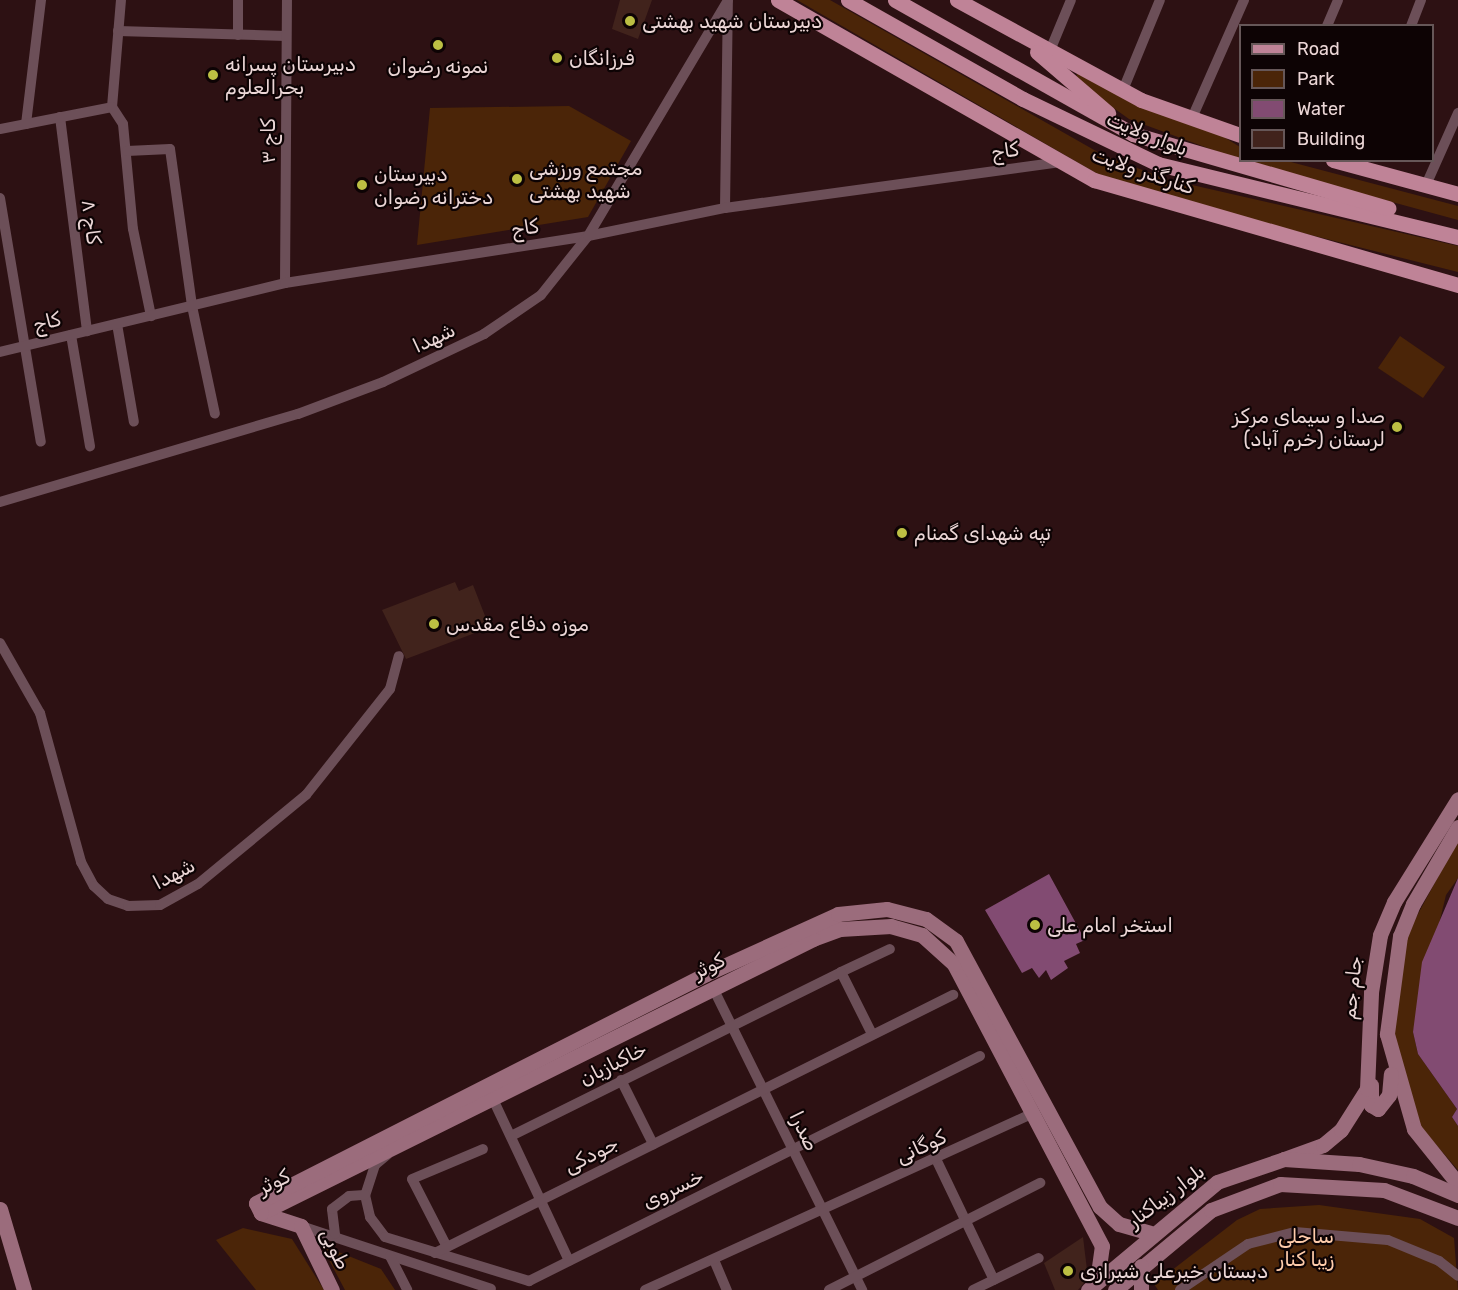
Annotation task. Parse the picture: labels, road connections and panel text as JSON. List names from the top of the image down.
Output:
{
  "streets": {
    "main road": [
      "بلوار ولایت",
      "کنارگذر ولایت",
      "کوثر",
      "جام جم",
      "بلوار زیباکنار",
      "طوبی"
    ],
    "street": [
      "کاج ۳",
      "کاج",
      "کاج ۸",
      "شهدا",
      "خاکبازیان",
      "صدرا",
      "کوگانی",
      "جودکی",
      "خسروی"
    ]
  },
  "crossings": [
    ["کاج ۳", "کاج"],
    ["کاج", "کنارگذر ولایت"],
    ["کاج", "کاج ۸"],
    ["کاج", "شهدا"],
    ["کوثر", "صدرا"],
    ["کوثر", "کوگانی"],
    ["کوثر", "بلوار زیباکنار"],
    ["جام جم", "بلوار زیباکنار"],
    ["خاکبازیان", "صدرا"],
    ["صدرا", "کوگانی"],
    ["صدرا", "جودکی"],
    ["صدرا", "خسروی"],
    ["جودکی", "خسروی"]
  ],
  "parks": ["ساحلی زیبا کنار"],
  "places": [
    "دبیرستان شهید بهشتی",
    "نمونه رضوان",
    "فرزانگان",
    "دبیرستان پسرانه بحرالعلوم",
    "مجتمع ورزشی شهید بهشتی",
    "دبیرستان دخترانه رضوان",
    "صدا و سیمای مرکز لرستان (خرم آباد)",
    "تپه شهدای گمنام",
    "موزه دفاع مقدس",
    "استخر امام علی",
    "دبستان خیرعلی شیرازی"
  ],
  "legend": [
    "Road",
    "Park",
    "Water",
    "Building"
  ]
}
